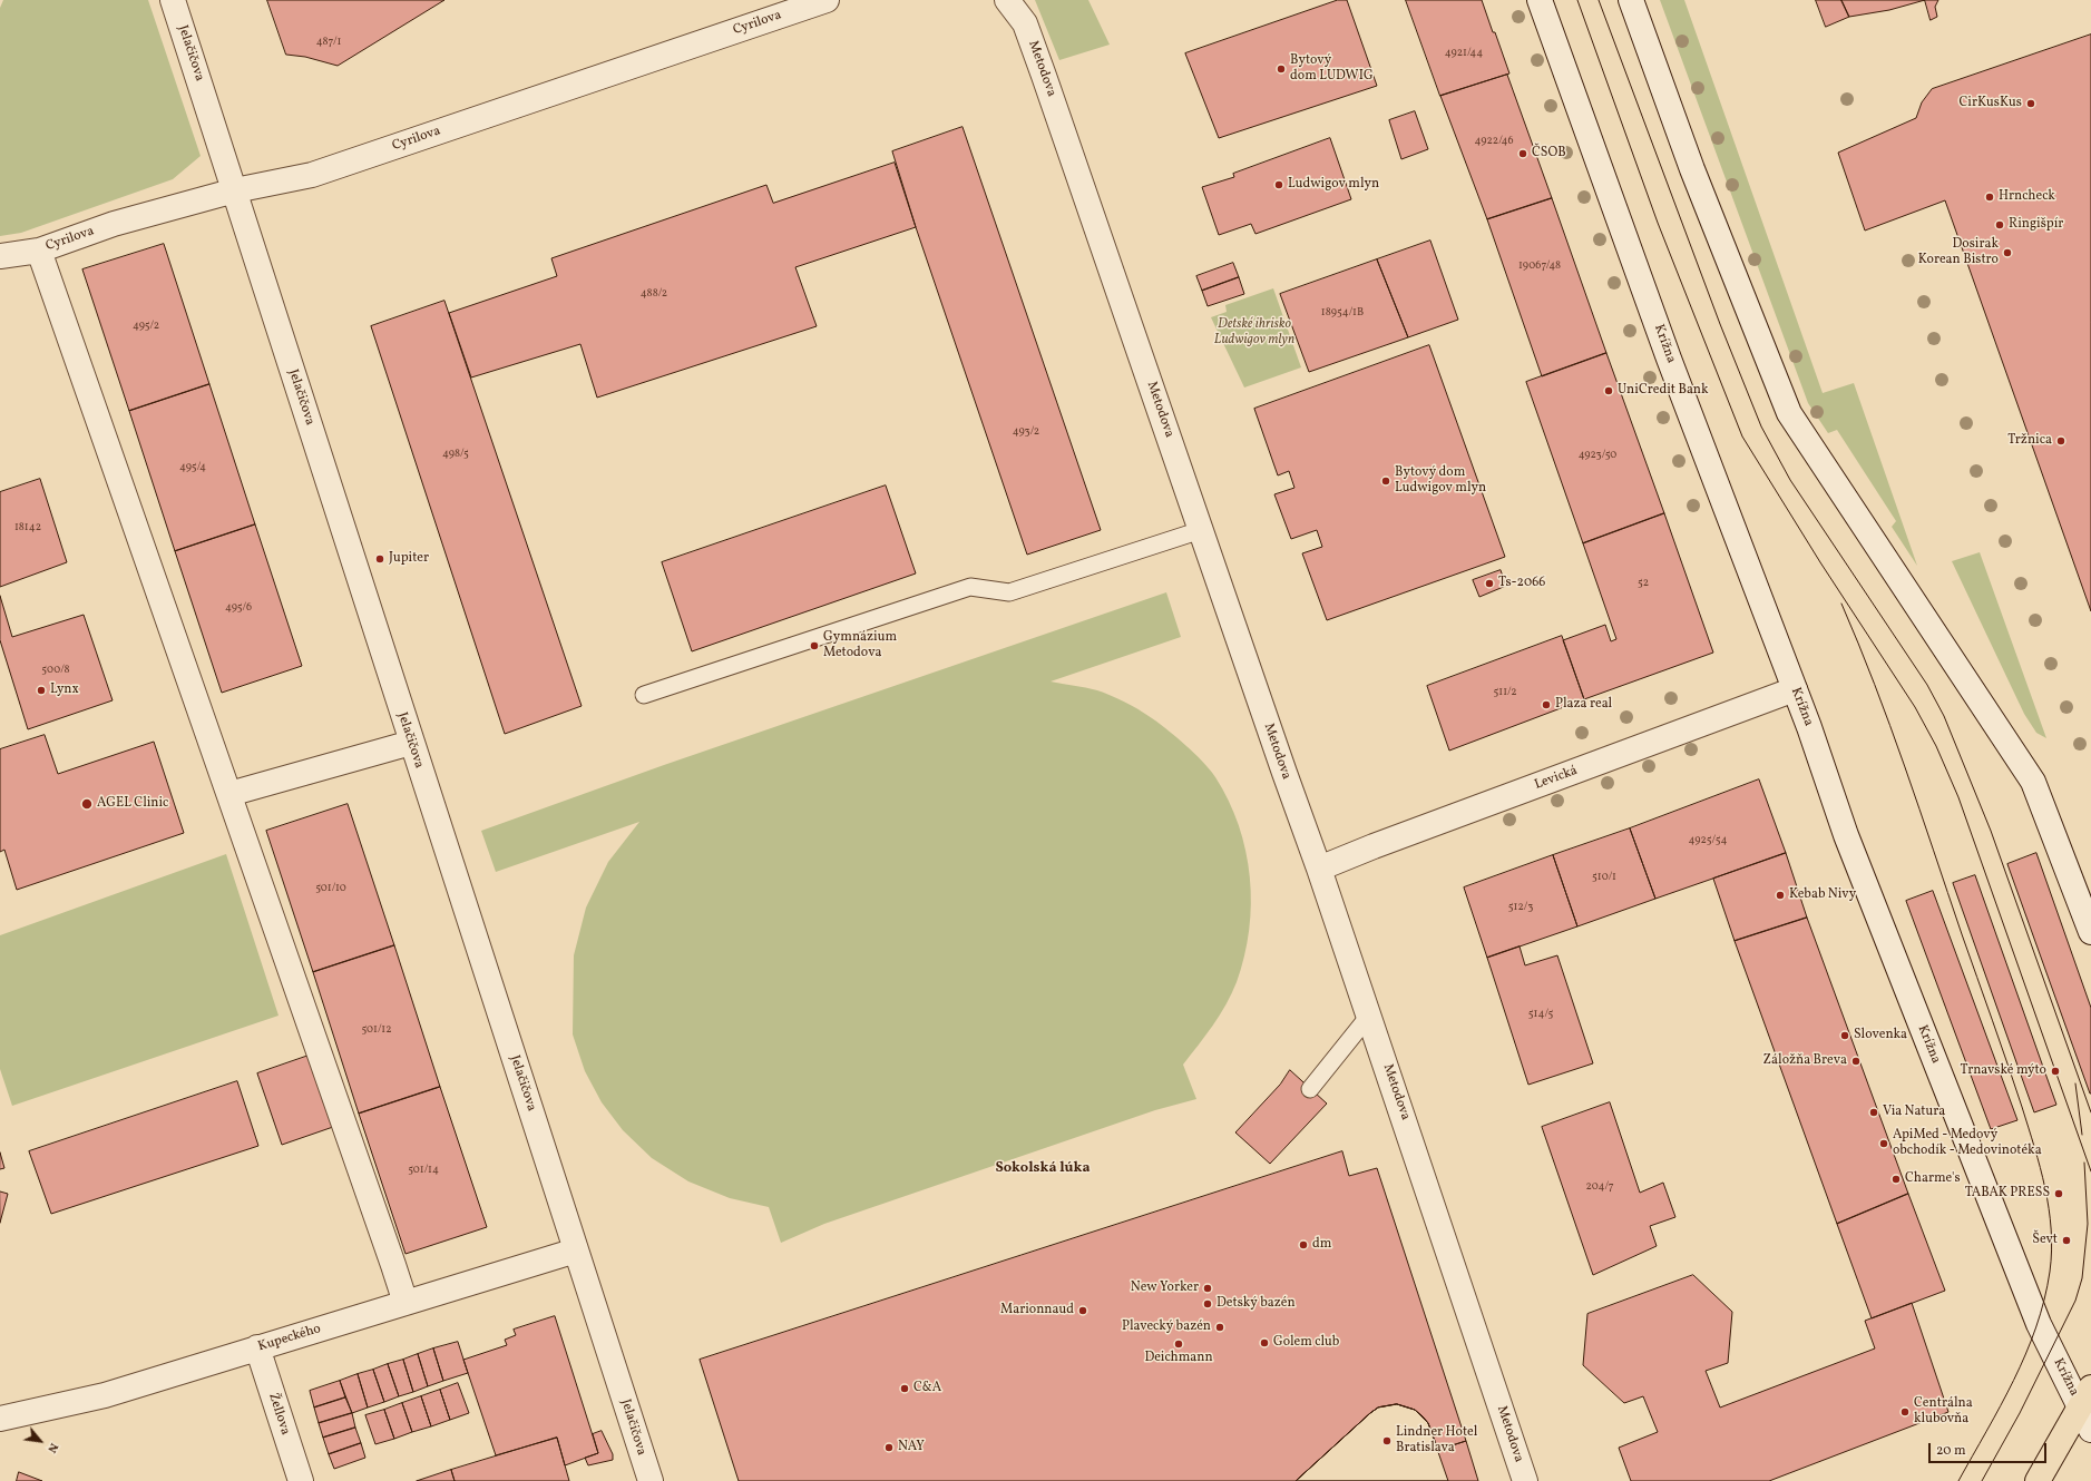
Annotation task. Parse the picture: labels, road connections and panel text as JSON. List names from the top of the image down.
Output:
{
  "streets": {
    "street": [
      "Cyrilova",
      "Jelačičova",
      "Metodova",
      "Krížna",
      "Levická",
      "Kupeckého",
      "Žellova"
    ]
  },
  "crossings": [
    ["Cyrilova", "Jelačičova"],
    ["Jelačičova", "Kupeckého"],
    ["Metodova", "Levická"],
    ["Krížna", "Levická"],
    ["Kupeckého", "Žellova"]
  ],
  "districts": ["Sokolská lúka"],
  "parks": ["Detské ihrisko Ludwigov mlyn"],
  "places": [
    "Bytový dom LUDWIG",
    "CirKusKus",
    "ČSOB",
    "Ludwigov mlyn",
    "Hrncheck",
    "Ringišpír",
    "Dosirak Korean Bistro",
    "UniCredit Bank",
    "Tržnica",
    "Bytový dom Ludwigov mlyn",
    "Jupiter",
    "Ts-2066",
    "Gymnázium Metodova",
    "Lynx",
    "Plaza real",
    "AGEL Clinic",
    "Kebab Nivy",
    "Slovenka",
    "Záložňa Breva",
    "Trnavské mýto",
    "Via Natura",
    "ApiMed - Medový obchodík - Medovinotéka",
    "Charme's",
    "TABAK PRESS",
    "Ševt",
    "dm",
    "New Yorker",
    "Detský bazén",
    "Marionnaud",
    "Plavecký bazén",
    "Golem club",
    "Deichmann",
    "C&A",
    "Centrálna klubovňa",
    "Lindner Hotel Bratislava",
    "NAY"
  ],
  "house_numbers": [
    "487/1",
    "4921/44",
    "4922/46",
    "19067/48",
    "488/2",
    "18954/1B",
    "495/2",
    "493/2",
    "498/5",
    "4923/50",
    "495/4",
    "18142",
    "52",
    "495/6",
    "500/8",
    "511/2",
    "4925/54",
    "510/1",
    "501/10",
    "512/3",
    "514/5",
    "501/12",
    "501/14",
    "204/7"
  ],
  "scale_bar": "20 m",
  "north": "bottom right"
}
